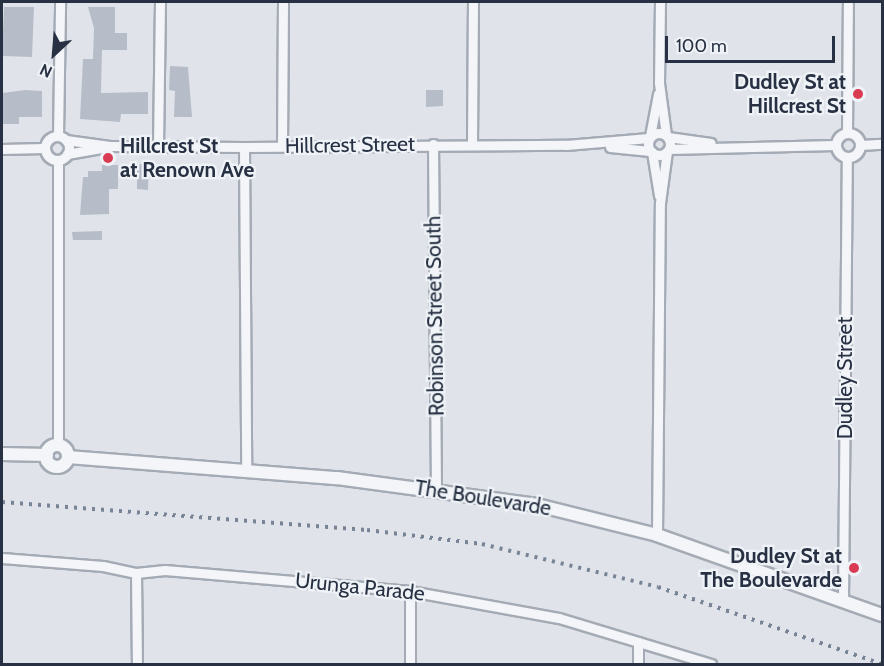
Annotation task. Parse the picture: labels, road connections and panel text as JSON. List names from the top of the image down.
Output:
{
  "streets": {
    "street": [
      "Hillcrest Street",
      "Robinson Street South",
      "Dudley Street",
      "The Boulevarde",
      "Urunga Parade"
    ]
  },
  "crossings": [
    ["Hillcrest Street", "Robinson Street South"],
    ["Robinson Street South", "The Boulevarde"],
    ["Dudley Street", "The Boulevarde"]
  ],
  "places": ["Dudley St at Hillcrest St", "Hillcrest St at Renown Ave", "Dudley St at The Boulevarde"],
  "scale_bar": "100 m",
  "north": "bottom left"
}
